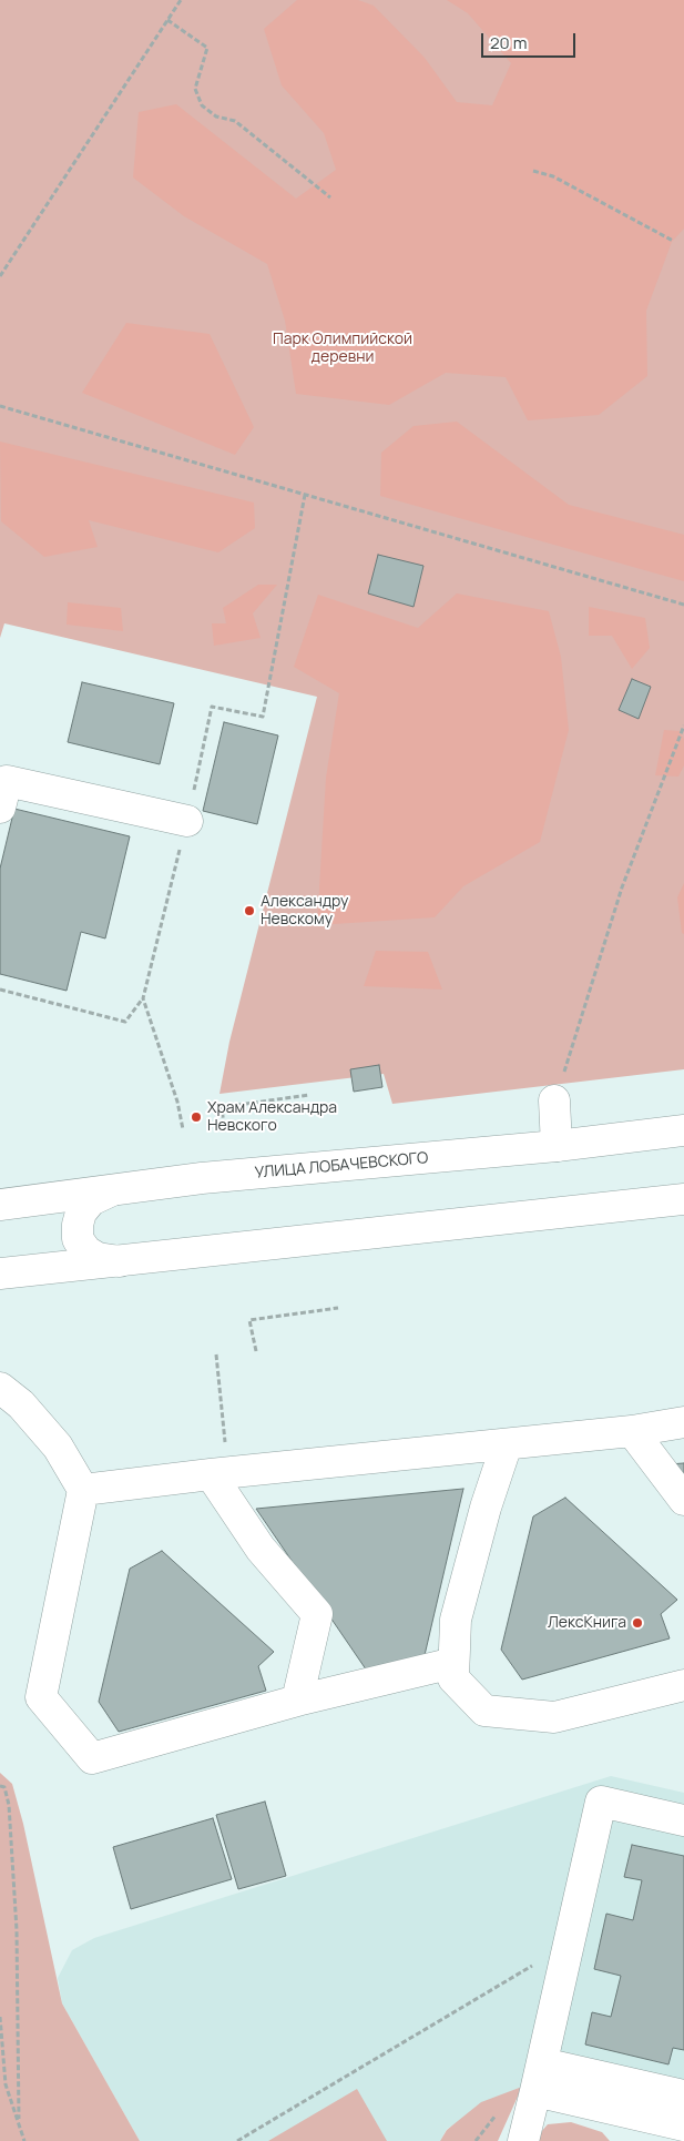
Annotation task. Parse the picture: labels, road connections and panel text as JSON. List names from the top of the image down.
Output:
{
  "streets": {
    "main road": ["УЛИЦА ЛОБАЧЕВСКОГО"]
  },
  "parks": ["Парк Олимпийской деревни"],
  "places": ["Александру Невскому", "Храм Александра Невского", "ЛексКнига"],
  "scale_bar": "20 m"
}
